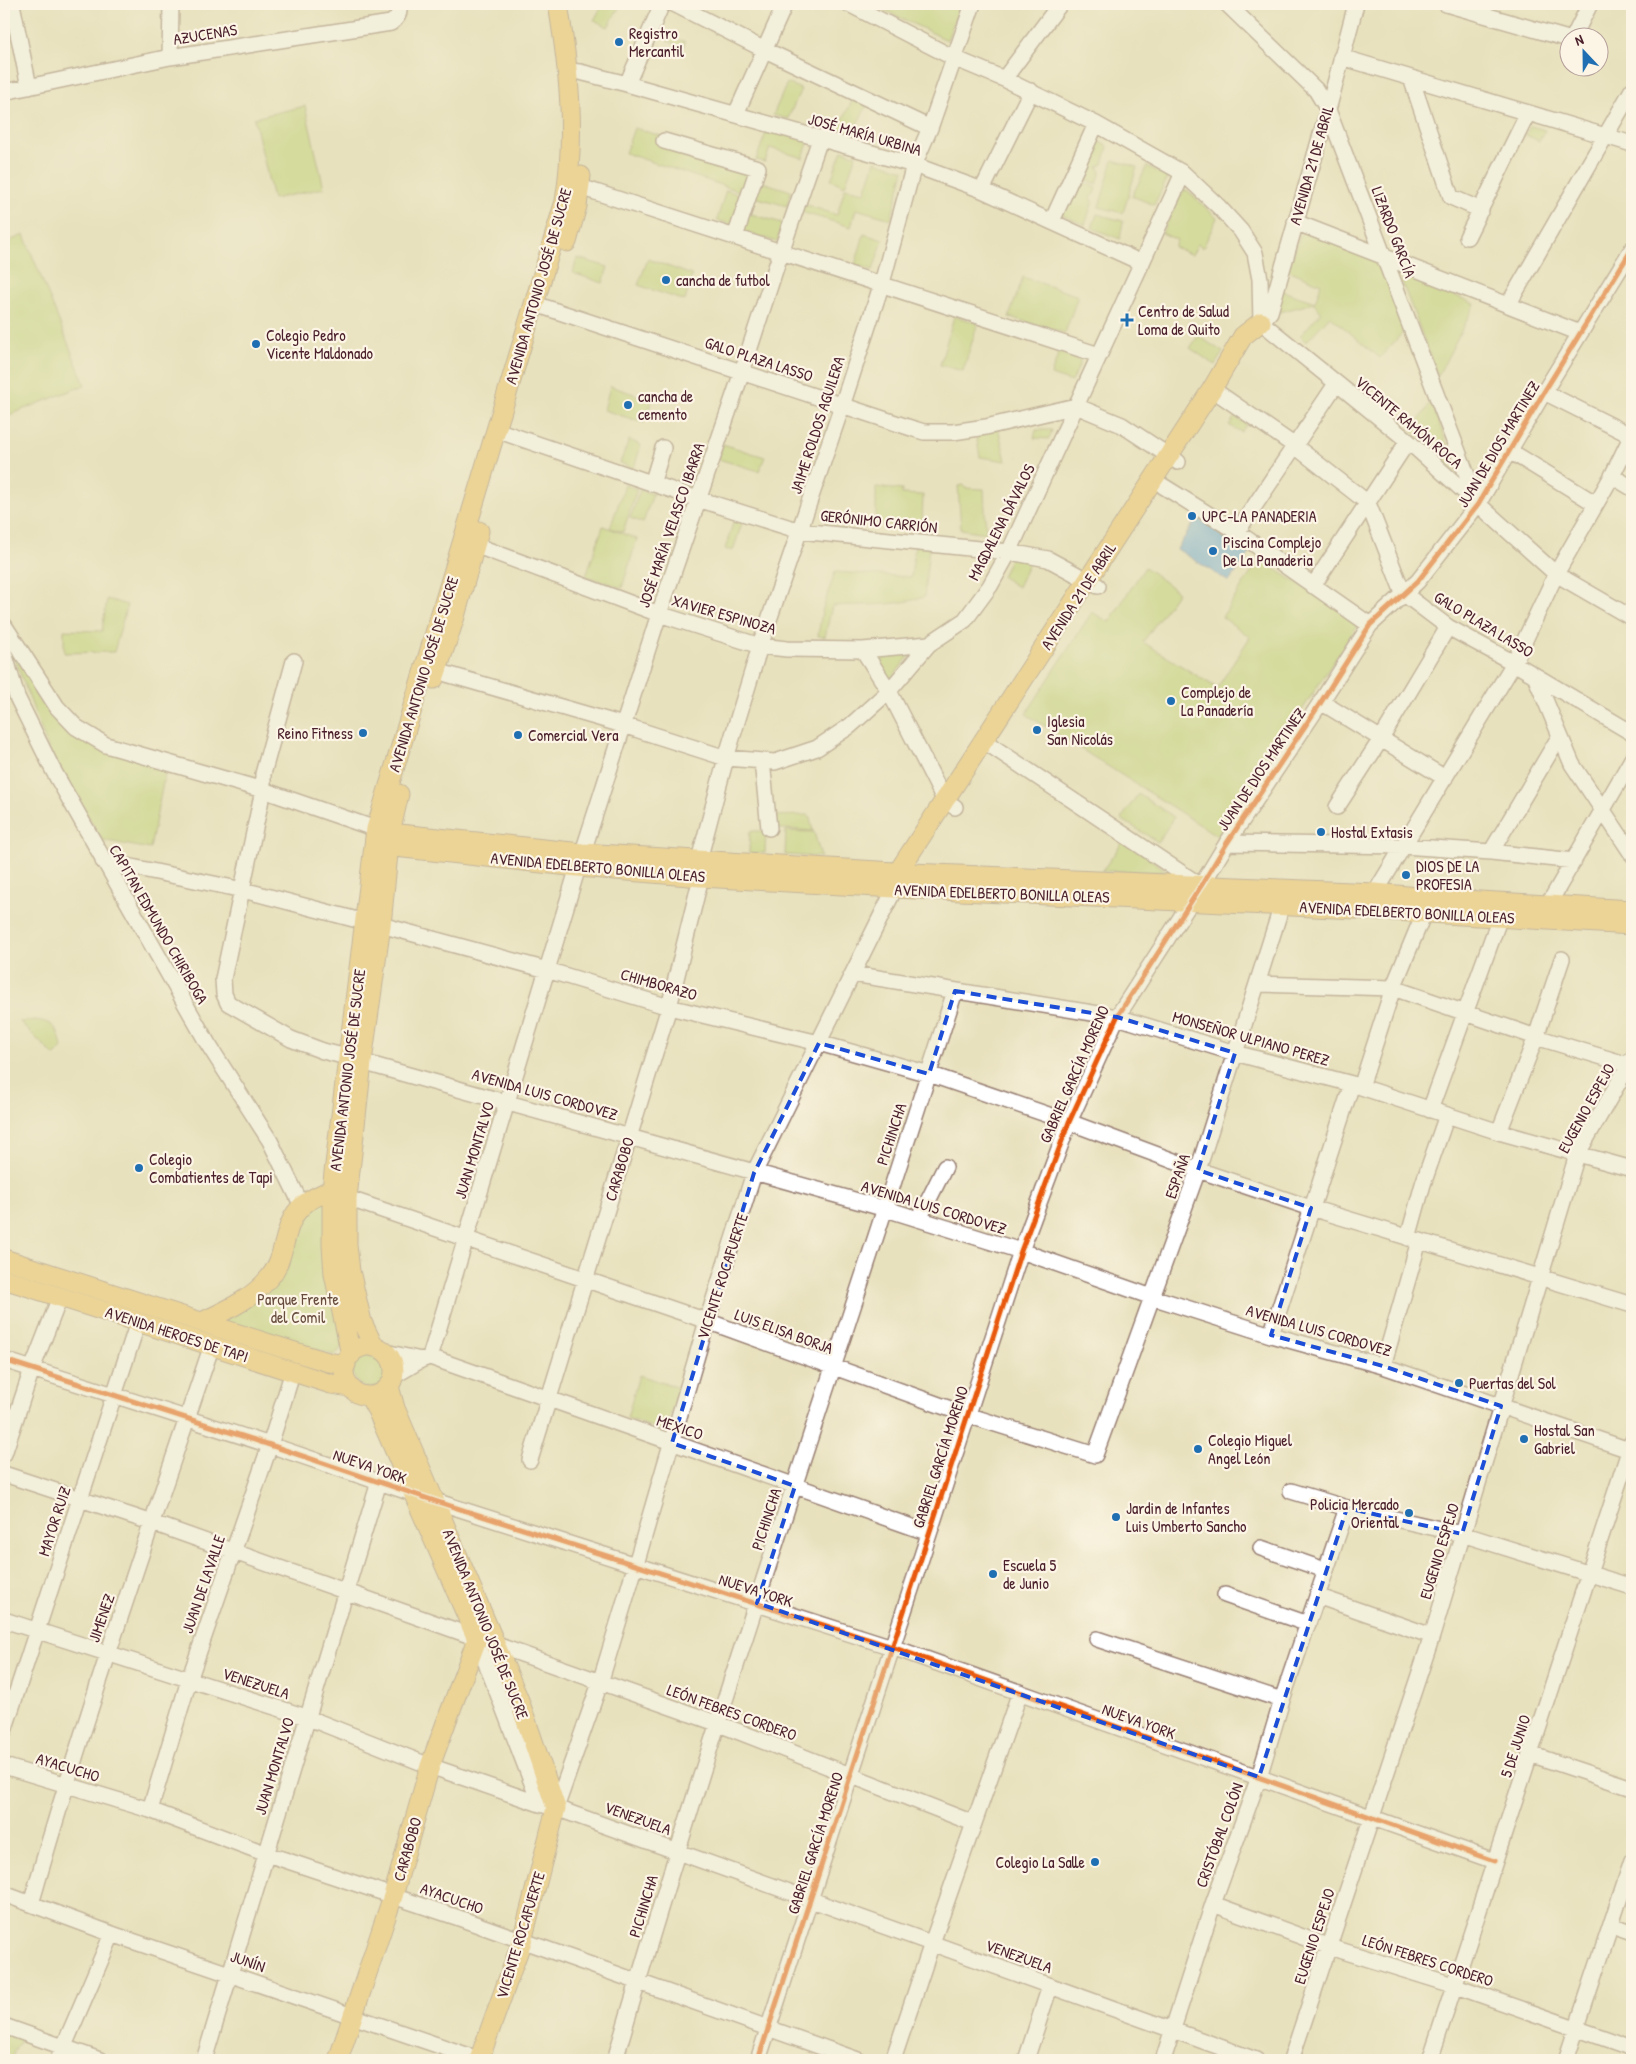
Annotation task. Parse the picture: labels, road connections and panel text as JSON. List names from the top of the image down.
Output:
{
  "streets": {
    "main road": [
      "AVENIDA 21 DE ABRIL",
      "AVENIDA ANTONIO JOSÉ DE SUCRE",
      "AVENIDA EDELBERTO BONILLA OLEAS",
      "CARABOBO",
      "VICENTE ROCAFUERTE",
      "AVENIDA HEROES DE TAPI"
    ],
    "street": [
      "AZUCENAS",
      "JOSÉ MARÍA URBINA",
      "LIZARDO GARCÍA",
      "GALO PLAZA LASSO",
      "VICENTE RAMÓN ROCA",
      "JAIME ROLDOS AGUILERA",
      "JUAN DE DIOS MARTINEZ",
      "GERÓNIMO CARRIÓN",
      "MAGDALENA DÁVALOS",
      "JOSÉ MARÍA VELASCO IBARRA",
      "XAVIER ESPINOZA",
      "CAPITAN EDMUNDO CHIRIBOGA",
      "CHIMBORAZO",
      "MONSEÑOR ULPIANO PEREZ",
      "GABRIEL GARCÍA MORENO",
      "AVENIDA LUIS CORDOVEZ",
      "EUGENIO ESPEJO",
      "PICHINCHA",
      "JUAN MONTALVO",
      "ESPAÑA",
      "LUIS ELISA BORJA",
      "MEXICO",
      "NUEVA YORK",
      "MAYOR RUIZ",
      "JUAN DE LAVALLE",
      "JIMENEZ",
      "VENEZUELA",
      "LEÓN FEBRES CORDERO",
      "5 DE JUNIO",
      "AYACUCHO",
      "CRISTÓBAL COLÓN",
      "JUNÍN"
    ]
  },
  "crossings": [
    ["JOSÉ MARÍA URBINA", "AVENIDA ANTONIO JOSÉ DE SUCRE"],
    ["JOSÉ MARÍA URBINA", "JAIME ROLDOS AGUILERA"],
    ["JOSÉ MARÍA URBINA", "MAGDALENA DÁVALOS"],
    ["JOSÉ MARÍA URBINA", "JOSÉ MARÍA VELASCO IBARRA"],
    ["AVENIDA 21 DE ABRIL", "LIZARDO GARCÍA"],
    ["AVENIDA 21 DE ABRIL", "VICENTE RAMÓN ROCA"],
    ["AVENIDA 21 DE ABRIL", "GERÓNIMO CARRIÓN"],
    ["AVENIDA 21 DE ABRIL", "AVENIDA EDELBERTO BONILLA OLEAS"],
    ["AVENIDA 21 DE ABRIL", "VICENTE ROCAFUERTE"],
    ["LIZARDO GARCÍA", "VICENTE RAMÓN ROCA"],
    ["LIZARDO GARCÍA", "JUAN DE DIOS MARTINEZ"],
    ["AVENIDA ANTONIO JOSÉ DE SUCRE", "GALO PLAZA LASSO"],
    ["AVENIDA ANTONIO JOSÉ DE SUCRE", "GERÓNIMO CARRIÓN"],
    ["AVENIDA ANTONIO JOSÉ DE SUCRE", "MAGDALENA DÁVALOS"],
    ["AVENIDA ANTONIO JOSÉ DE SUCRE", "XAVIER ESPINOZA"],
    ["AVENIDA ANTONIO JOSÉ DE SUCRE", "AVENIDA EDELBERTO BONILLA OLEAS"],
    ["AVENIDA ANTONIO JOSÉ DE SUCRE", "CHIMBORAZO"],
    ["AVENIDA ANTONIO JOSÉ DE SUCRE", "AVENIDA LUIS CORDOVEZ"],
    ["AVENIDA ANTONIO JOSÉ DE SUCRE", "CARABOBO"],
    ["AVENIDA ANTONIO JOSÉ DE SUCRE", "VICENTE ROCAFUERTE"],
    ["AVENIDA ANTONIO JOSÉ DE SUCRE", "LUIS ELISA BORJA"],
    ["AVENIDA ANTONIO JOSÉ DE SUCRE", "AVENIDA HEROES DE TAPI"],
    ["AVENIDA ANTONIO JOSÉ DE SUCRE", "MEXICO"],
    ["AVENIDA ANTONIO JOSÉ DE SUCRE", "NUEVA YORK"],
    ["AVENIDA ANTONIO JOSÉ DE SUCRE", "VENEZUELA"],
    ["AVENIDA ANTONIO JOSÉ DE SUCRE", "LEÓN FEBRES CORDERO"],
    ["GALO PLAZA LASSO", "JAIME ROLDOS AGUILERA"],
    ["GALO PLAZA LASSO", "JUAN DE DIOS MARTINEZ"],
    ["GALO PLAZA LASSO", "MAGDALENA DÁVALOS"],
    ["GALO PLAZA LASSO", "JOSÉ MARÍA VELASCO IBARRA"],
    ["VICENTE RAMÓN ROCA", "JUAN DE DIOS MARTINEZ"],
    ["JAIME ROLDOS AGUILERA", "GERÓNIMO CARRIÓN"],
    ["JAIME ROLDOS AGUILERA", "MAGDALENA DÁVALOS"],
    ["JAIME ROLDOS AGUILERA", "XAVIER ESPINOZA"],
    ["JAIME ROLDOS AGUILERA", "AVENIDA EDELBERTO BONILLA OLEAS"],
    ["JAIME ROLDOS AGUILERA", "CARABOBO"],
    ["JUAN DE DIOS MARTINEZ", "AVENIDA EDELBERTO BONILLA OLEAS"],
    ["JUAN DE DIOS MARTINEZ", "GABRIEL GARCÍA MORENO"],
    ["GERÓNIMO CARRIÓN", "MAGDALENA DÁVALOS"],
    ["GERÓNIMO CARRIÓN", "JOSÉ MARÍA VELASCO IBARRA"],
    ["MAGDALENA DÁVALOS", "JOSÉ MARÍA VELASCO IBARRA"],
    ["MAGDALENA DÁVALOS", "XAVIER ESPINOZA"],
    ["JOSÉ MARÍA VELASCO IBARRA", "XAVIER ESPINOZA"],
    ["JOSÉ MARÍA VELASCO IBARRA", "AVENIDA EDELBERTO BONILLA OLEAS"],
    ["JOSÉ MARÍA VELASCO IBARRA", "JUAN MONTALVO"],
    ["AVENIDA EDELBERTO BONILLA OLEAS", "GABRIEL GARCÍA MORENO"],
    ["AVENIDA EDELBERTO BONILLA OLEAS", "JUAN MONTALVO"],
    ["AVENIDA EDELBERTO BONILLA OLEAS", "CARABOBO"],
    ["AVENIDA EDELBERTO BONILLA OLEAS", "ESPAÑA"],
    ["AVENIDA EDELBERTO BONILLA OLEAS", "VICENTE ROCAFUERTE"],
    ["CAPITAN EDMUNDO CHIRIBOGA", "CHIMBORAZO"],
    ["CHIMBORAZO", "GABRIEL GARCÍA MORENO"],
    ["CHIMBORAZO", "AVENIDA LUIS CORDOVEZ"],
    ["CHIMBORAZO", "EUGENIO ESPEJO"],
    ["CHIMBORAZO", "PICHINCHA"],
    ["CHIMBORAZO", "JUAN MONTALVO"],
    ["CHIMBORAZO", "CARABOBO"],
    ["CHIMBORAZO", "ESPAÑA"],
    ["CHIMBORAZO", "VICENTE ROCAFUERTE"],
    ["MONSEÑOR ULPIANO PEREZ", "GABRIEL GARCÍA MORENO"],
    ["MONSEÑOR ULPIANO PEREZ", "EUGENIO ESPEJO"],
    ["MONSEÑOR ULPIANO PEREZ", "PICHINCHA"],
    ["MONSEÑOR ULPIANO PEREZ", "ESPAÑA"],
    ["MONSEÑOR ULPIANO PEREZ", "VICENTE ROCAFUERTE"],
    ["GABRIEL GARCÍA MORENO", "AVENIDA LUIS CORDOVEZ"],
    ["GABRIEL GARCÍA MORENO", "LUIS ELISA BORJA"],
    ["GABRIEL GARCÍA MORENO", "MEXICO"],
    ["GABRIEL GARCÍA MORENO", "NUEVA YORK"],
    ["GABRIEL GARCÍA MORENO", "VENEZUELA"],
    ["GABRIEL GARCÍA MORENO", "LEÓN FEBRES CORDERO"],
    ["GABRIEL GARCÍA MORENO", "AYACUCHO"],
    ["AVENIDA LUIS CORDOVEZ", "EUGENIO ESPEJO"],
    ["AVENIDA LUIS CORDOVEZ", "PICHINCHA"],
    ["AVENIDA LUIS CORDOVEZ", "JUAN MONTALVO"],
    ["AVENIDA LUIS CORDOVEZ", "CARABOBO"],
    ["AVENIDA LUIS CORDOVEZ", "ESPAÑA"],
    ["AVENIDA LUIS CORDOVEZ", "VICENTE ROCAFUERTE"],
    ["AVENIDA LUIS CORDOVEZ", "5 DE JUNIO"],
    ["EUGENIO ESPEJO", "NUEVA YORK"],
    ["EUGENIO ESPEJO", "LEÓN FEBRES CORDERO"],
    ["PICHINCHA", "LUIS ELISA BORJA"],
    ["PICHINCHA", "MEXICO"],
    ["PICHINCHA", "NUEVA YORK"],
    ["PICHINCHA", "VENEZUELA"],
    ["PICHINCHA", "LEÓN FEBRES CORDERO"],
    ["PICHINCHA", "AYACUCHO"],
    ["JUAN MONTALVO", "LUIS ELISA BORJA"],
    ["JUAN MONTALVO", "MEXICO"],
    ["JUAN MONTALVO", "NUEVA YORK"],
    ["JUAN MONTALVO", "VENEZUELA"],
    ["JUAN MONTALVO", "LEÓN FEBRES CORDERO"],
    ["JUAN MONTALVO", "AYACUCHO"],
    ["JUAN MONTALVO", "JUNÍN"],
    ["CARABOBO", "LUIS ELISA BORJA"],
    ["CARABOBO", "MEXICO"],
    ["CARABOBO", "VENEZUELA"],
    ["CARABOBO", "LEÓN FEBRES CORDERO"],
    ["CARABOBO", "AYACUCHO"],
    ["CARABOBO", "JUNÍN"],
    ["ESPAÑA", "LUIS ELISA BORJA"],
    ["VICENTE ROCAFUERTE", "LUIS ELISA BORJA"],
    ["VICENTE ROCAFUERTE", "MEXICO"],
    ["VICENTE ROCAFUERTE", "NUEVA YORK"],
    ["VICENTE ROCAFUERTE", "VENEZUELA"],
    ["VICENTE ROCAFUERTE", "LEÓN FEBRES CORDERO"],
    ["VICENTE ROCAFUERTE", "AYACUCHO"],
    ["VICENTE ROCAFUERTE", "JUNÍN"],
    ["AVENIDA HEROES DE TAPI", "MEXICO"],
    ["AVENIDA HEROES DE TAPI", "MAYOR RUIZ"],
    ["AVENIDA HEROES DE TAPI", "JUAN DE LAVALLE"],
    ["AVENIDA HEROES DE TAPI", "JIMENEZ"],
    ["NUEVA YORK", "MAYOR RUIZ"],
    ["NUEVA YORK", "JUAN DE LAVALLE"],
    ["NUEVA YORK", "JIMENEZ"],
    ["NUEVA YORK", "5 DE JUNIO"],
    ["NUEVA YORK", "CRISTÓBAL COLÓN"],
    ["MAYOR RUIZ", "VENEZUELA"],
    ["MAYOR RUIZ", "LEÓN FEBRES CORDERO"],
    ["JUAN DE LAVALLE", "VENEZUELA"],
    ["JUAN DE LAVALLE", "LEÓN FEBRES CORDERO"],
    ["JUAN DE LAVALLE", "AYACUCHO"],
    ["JIMENEZ", "VENEZUELA"],
    ["JIMENEZ", "LEÓN FEBRES CORDERO"],
    ["JIMENEZ", "AYACUCHO"],
    ["JIMENEZ", "JUNÍN"],
    ["VENEZUELA", "CRISTÓBAL COLÓN"],
    ["LEÓN FEBRES CORDERO", "5 DE JUNIO"],
    ["LEÓN FEBRES CORDERO", "CRISTÓBAL COLÓN"]
  ],
  "parks": ["Parque Frente del Comil"],
  "places": {
    "other": [
      "Registro Mercantil",
      "cancha de futbol",
      "Colegio Pedro Vicente Maldonado",
      "cancha de cemento",
      "UPC-LA PANADERIA",
      "Piscina Complejo De La Panaderia",
      "Complejo de La Panadería",
      "Iglesia San Nicolás",
      "Reino Fitness",
      "Comercial Vera",
      "Hostal Extasis",
      "DIOS DE LA PROFESIA",
      "Colegio Combatientes de Tapi",
      "Puertas del Sol",
      "Hostal San Gabriel",
      "Colegio Miguel Angel León",
      "Policia Mercado Oriental",
      "Jardin de Infantes Luis Umberto Sancho",
      "Escuela 5 de Junio",
      "Colegio La Salle"
    ],
    "health": ["Centro de Salud Loma de Quito"]
  },
  "north": "top"
}
